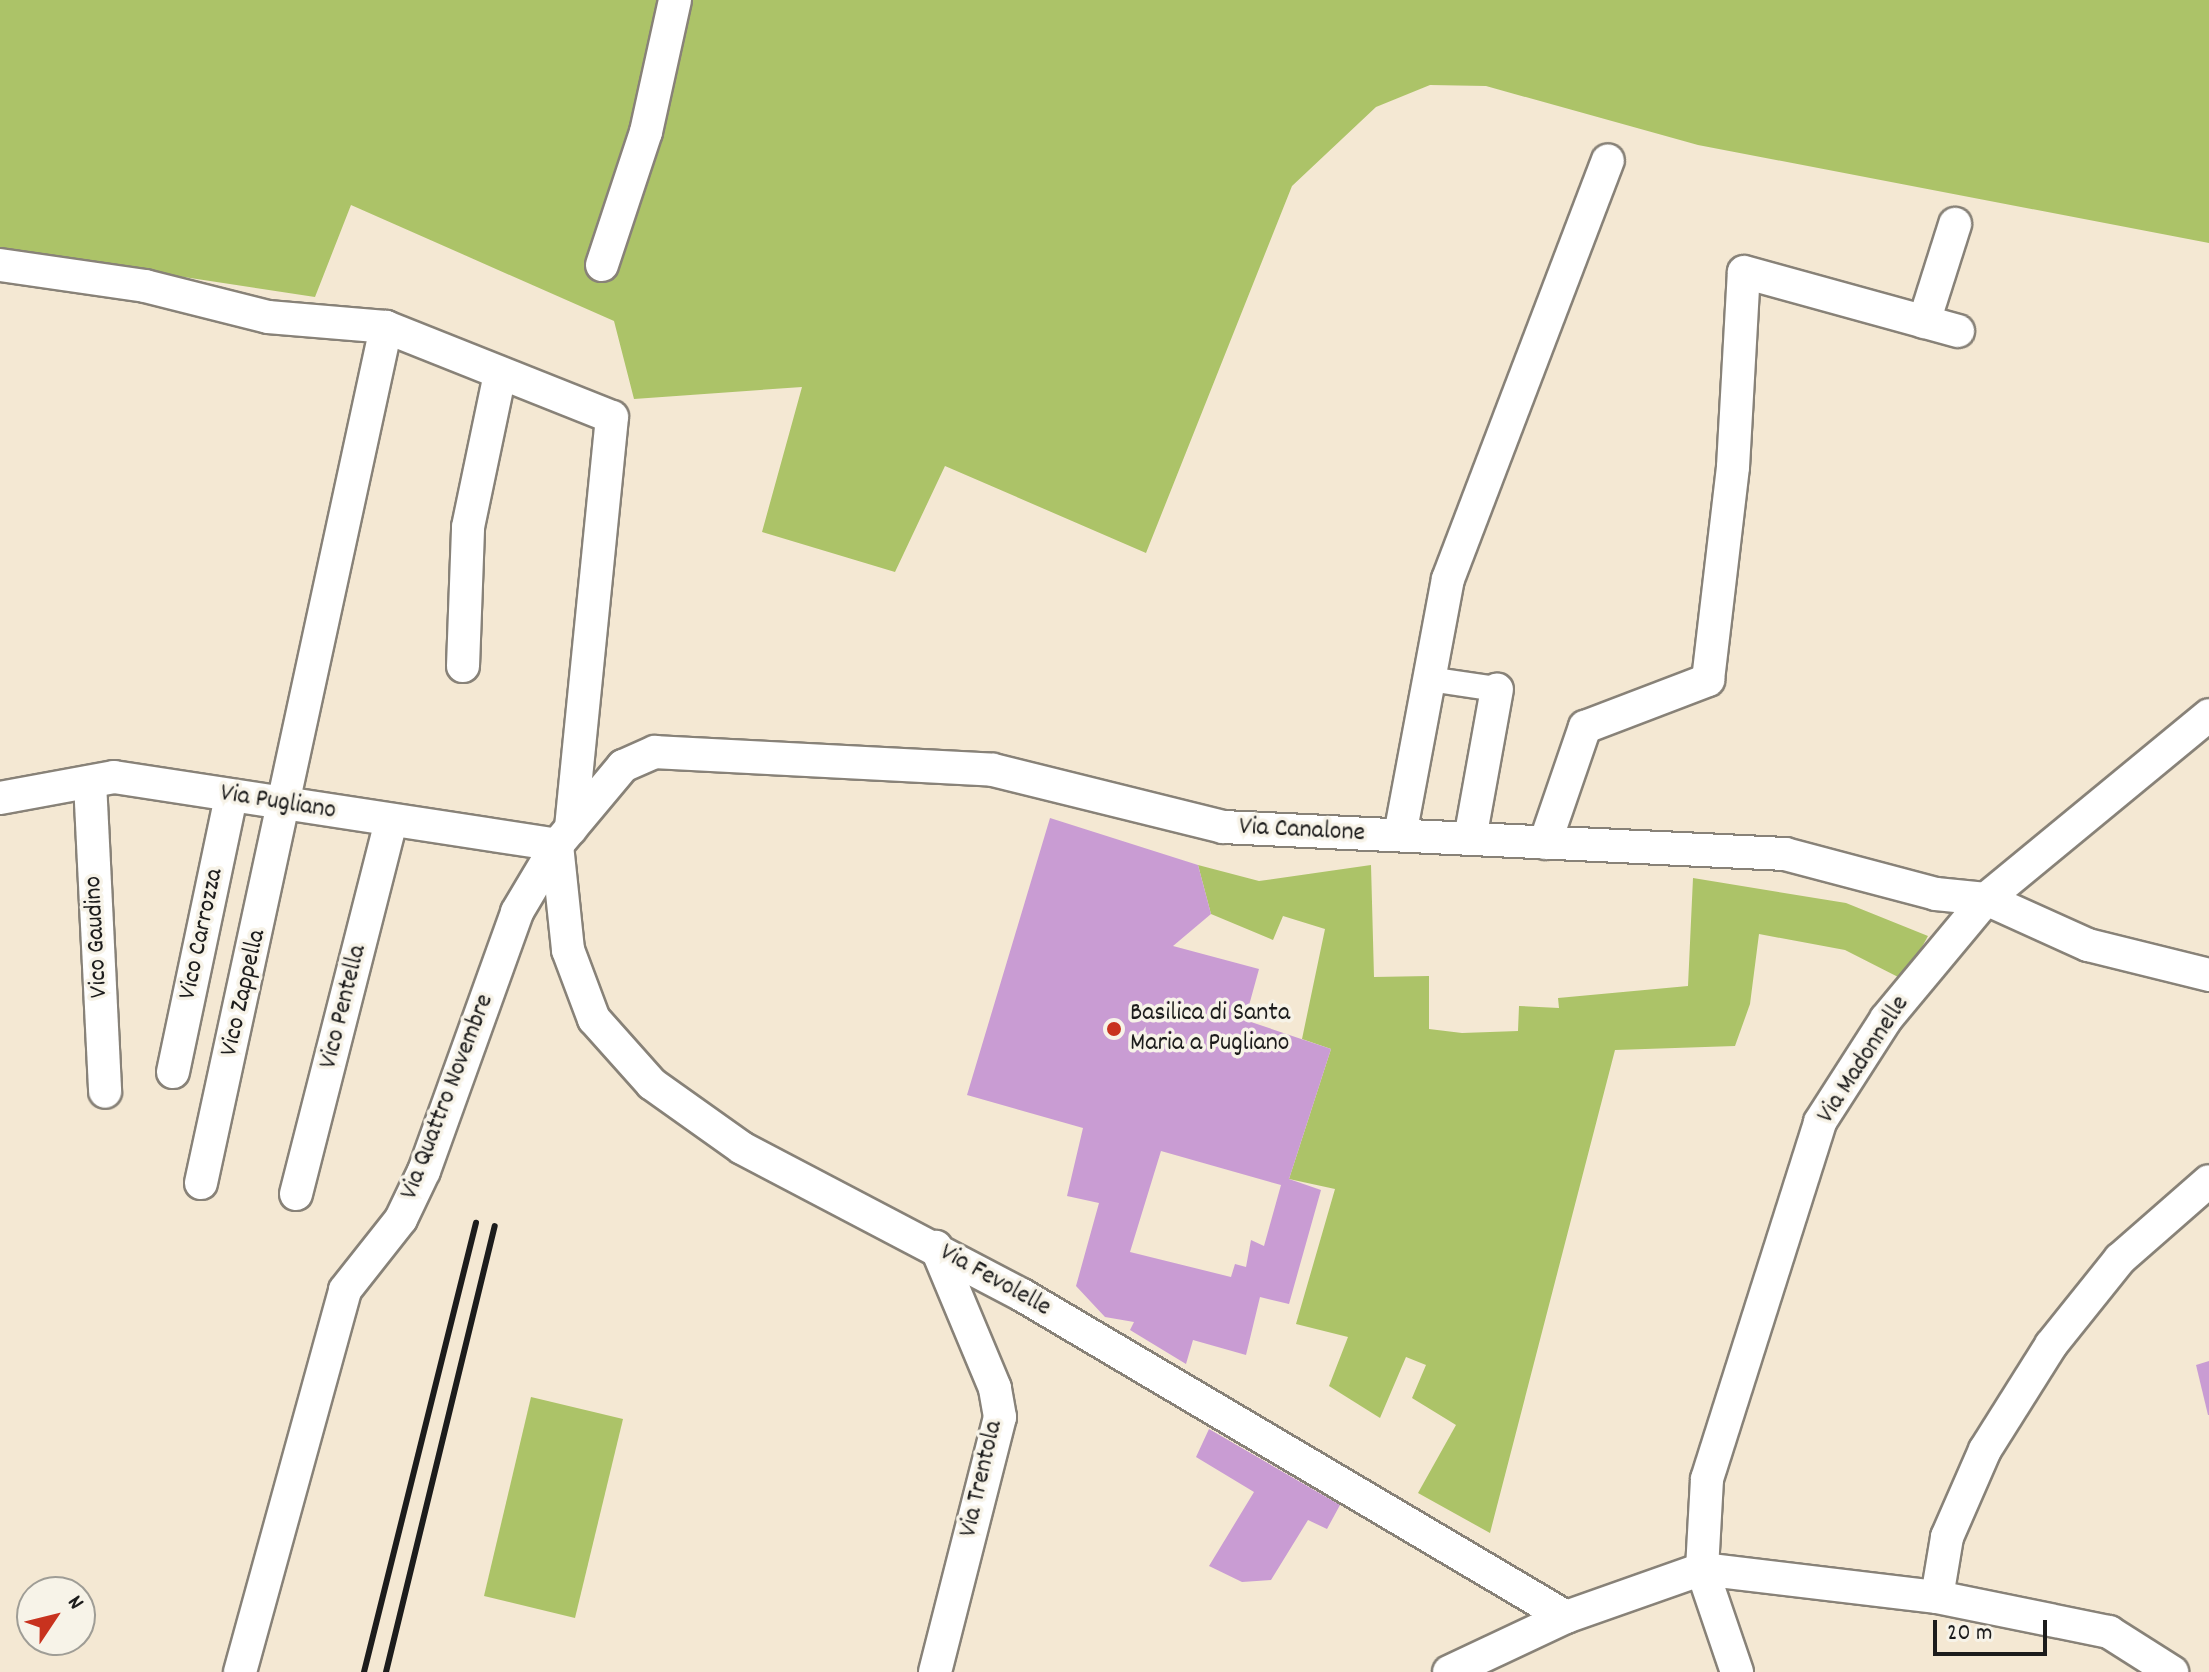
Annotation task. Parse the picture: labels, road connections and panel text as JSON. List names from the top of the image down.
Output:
{
  "streets": {
    "street": [
      "Via Pugliano",
      "Via Canalone",
      "Vico Carrozza",
      "Vico Gaudino",
      "Vico Zappella",
      "Vico Pentella",
      "Via Madonnelle",
      "Via Quattro Novembre",
      "Via Fevolelle",
      "Via Trentola"
    ]
  },
  "crossings": [
    ["Via Pugliano", "Vico Carrozza"],
    ["Via Pugliano", "Vico Gaudino"],
    ["Via Pugliano", "Vico Zappella"],
    ["Via Pugliano", "Vico Pentella"],
    ["Via Pugliano", "Via Quattro Novembre"],
    ["Via Pugliano", "Via Fevolelle"],
    ["Via Canalone", "Via Madonnelle"],
    ["Via Canalone", "Via Quattro Novembre"],
    ["Via Quattro Novembre", "Via Fevolelle"],
    ["Via Fevolelle", "Via Trentola"]
  ],
  "places": ["Basilica di Santa Maria a Pugliano"],
  "scale_bar": "20 m",
  "north": "top right"
}
